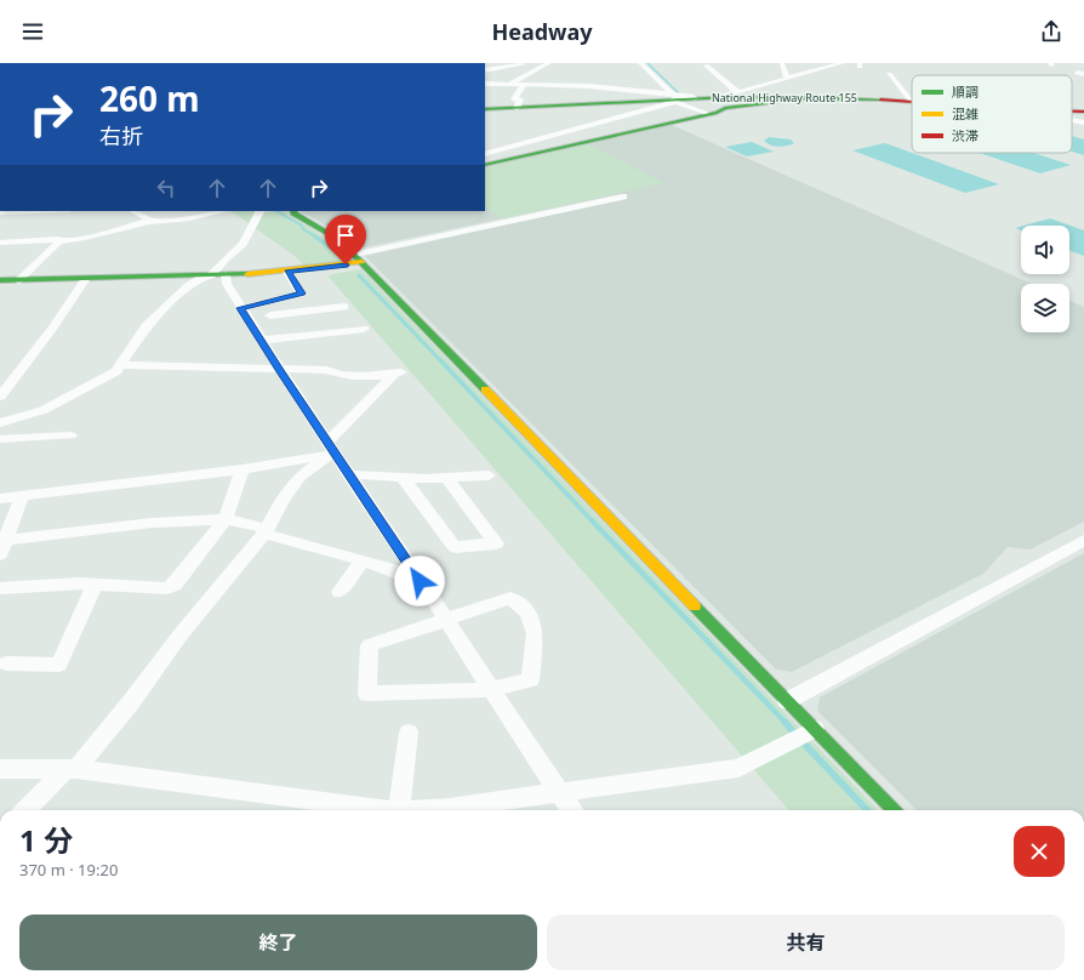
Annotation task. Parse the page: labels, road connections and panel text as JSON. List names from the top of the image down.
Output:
{
  "streets": {
    "main road": ["National Highway Route 155"]
  },
  "legend": ["順調", "混雑", "渋滞"],
  "page": {
    "header": "Headway",
    "turn": ["260 m", "右折"],
    "heading": ["1 分", "370 m · 19:20"],
    "buttons": ["終了", "共有"]
  }
}
